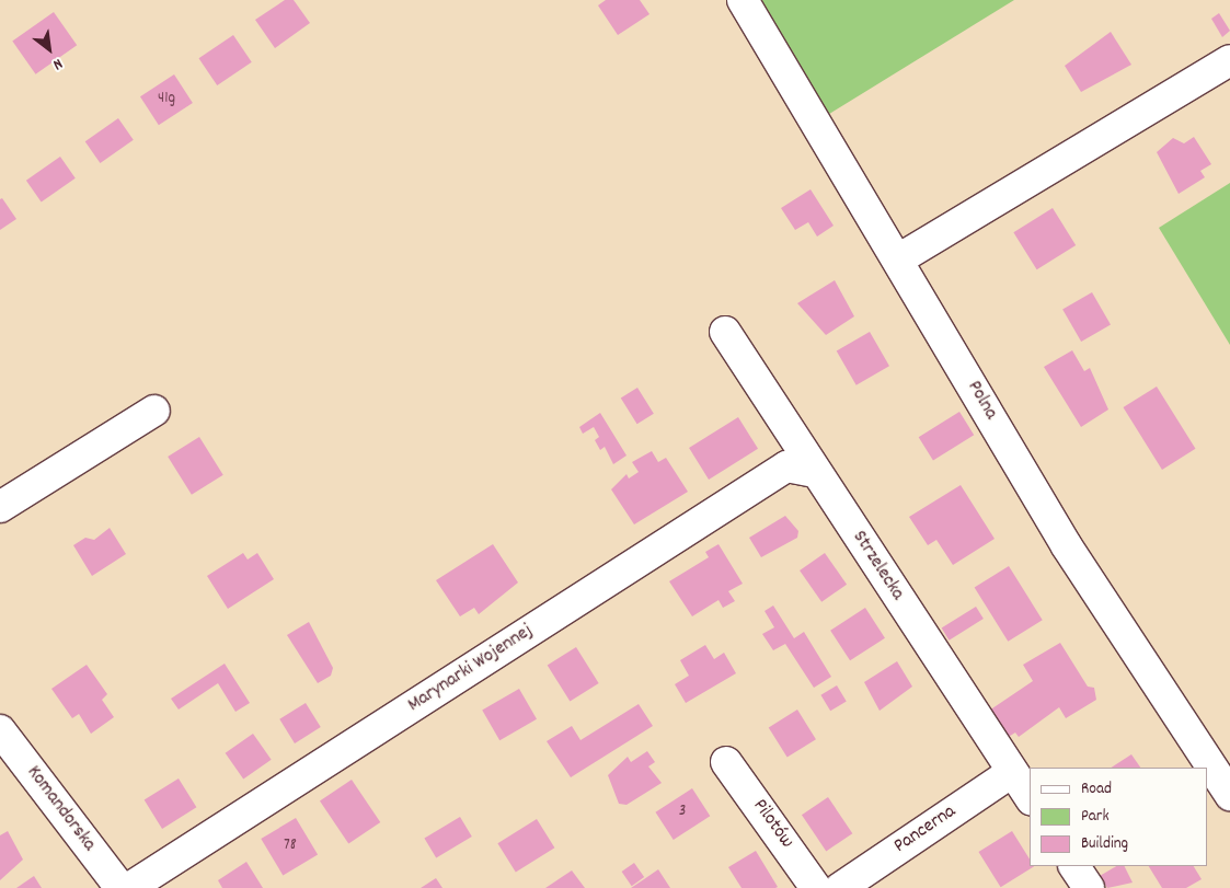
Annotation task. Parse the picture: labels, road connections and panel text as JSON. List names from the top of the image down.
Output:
{
  "streets": {
    "street": [
      "Polna",
      "Strzelecka",
      "Marynarki Wojennej",
      "Komandorska",
      "Pilotów",
      "Pancerna"
    ]
  },
  "crossings": [
    ["Strzelecka", "Marynarki Wojennej"],
    ["Strzelecka", "Pancerna"]
  ],
  "house_numbers": ["41g", "3", "78"],
  "legend": ["Road", "Park", "Building"],
  "north": "bottom right"
}
